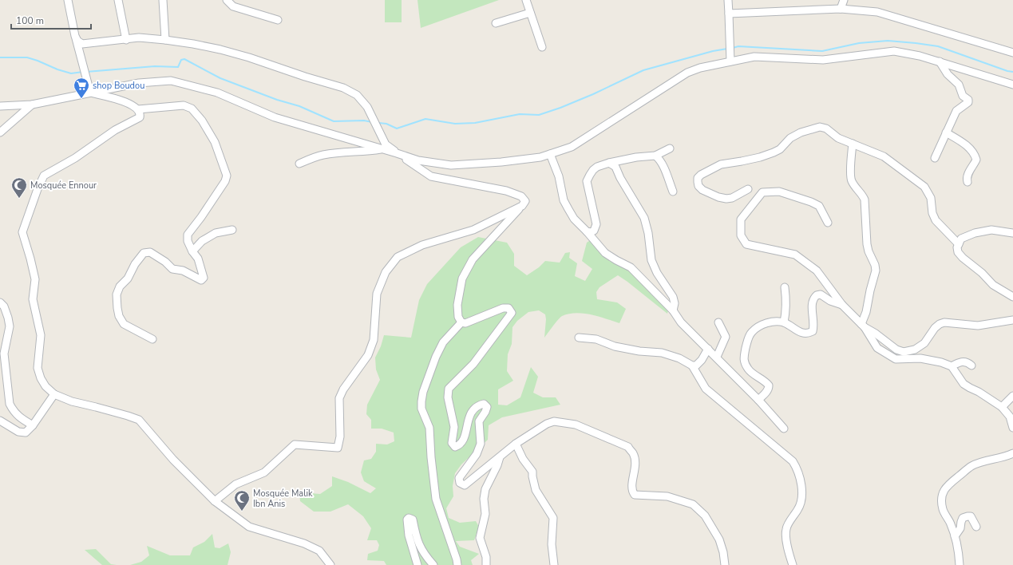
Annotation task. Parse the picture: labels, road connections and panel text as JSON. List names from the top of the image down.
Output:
{
  "places": {
    "supermarket": ["shop Boudou"],
    "mosque": ["Mosquée Ennour", "Mosquée Malik Ibn Anis"]
  },
  "scale_bar": "100 m"
}
